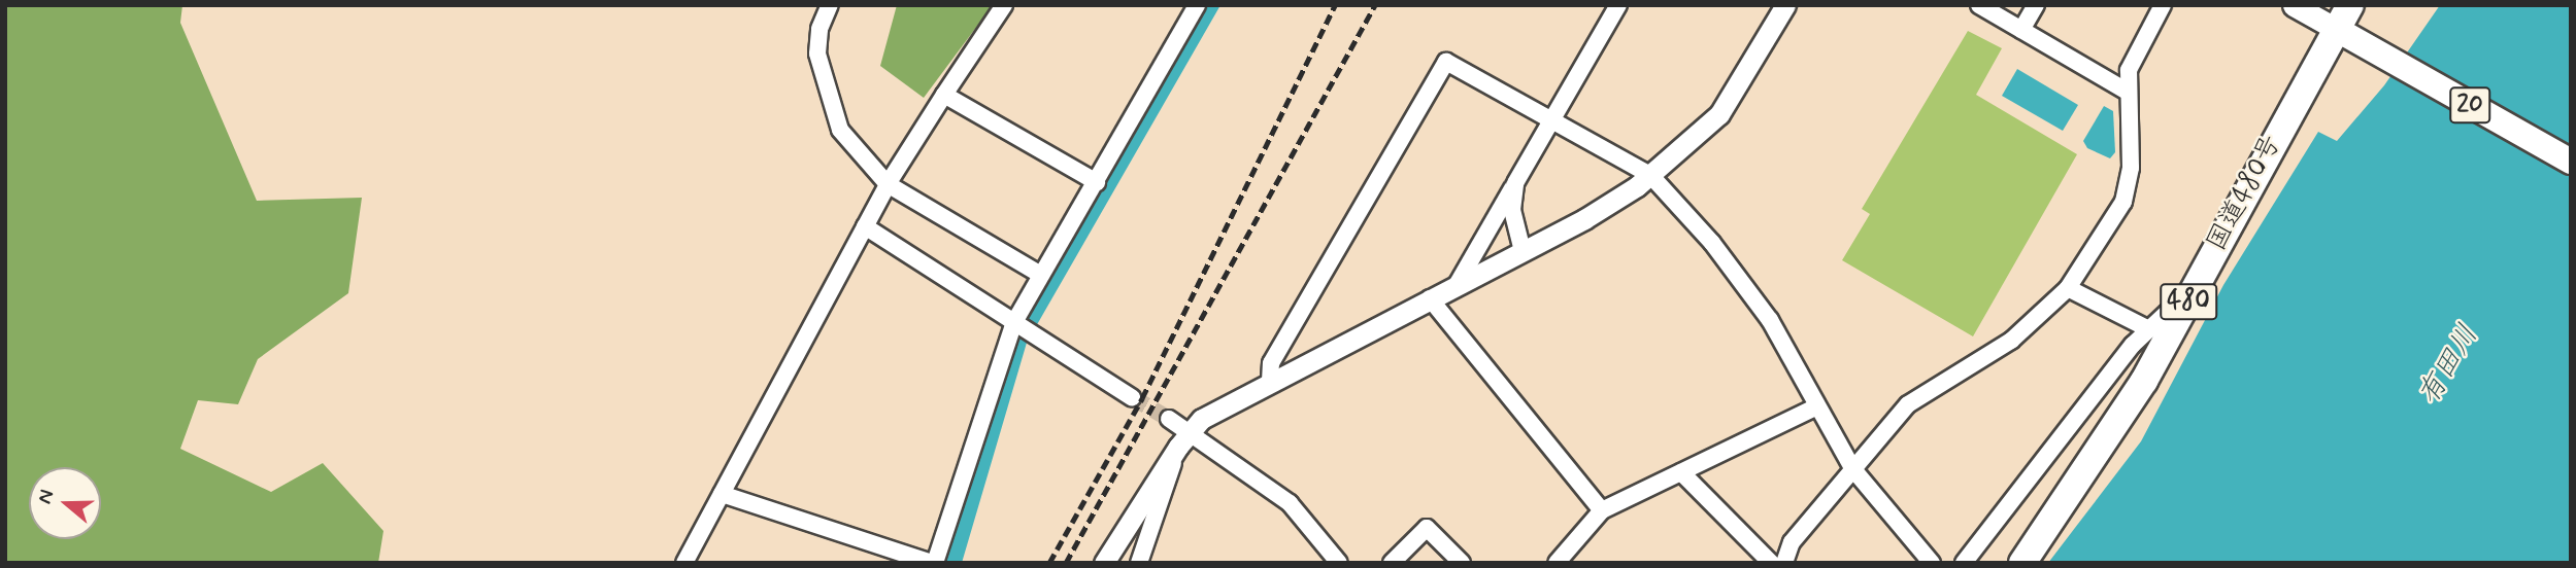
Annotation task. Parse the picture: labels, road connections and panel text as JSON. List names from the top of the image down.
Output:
{
  "streets": {
    "highway": ["国道480号", "480"],
    "main road": ["20"]
  },
  "crossings": [
    ["20", "国道480号"]
  ],
  "water": ["有田川"],
  "north": "left"
}
